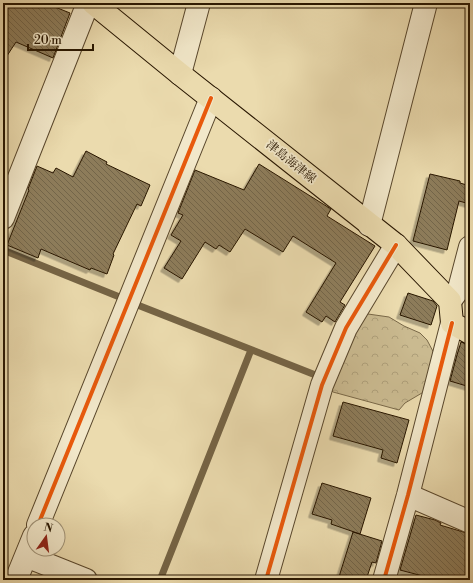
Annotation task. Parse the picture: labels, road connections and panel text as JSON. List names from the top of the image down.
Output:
{
  "streets": {
    "main road": ["津島海津線"]
  },
  "scale_bar": "20 m",
  "north": "top"
}
